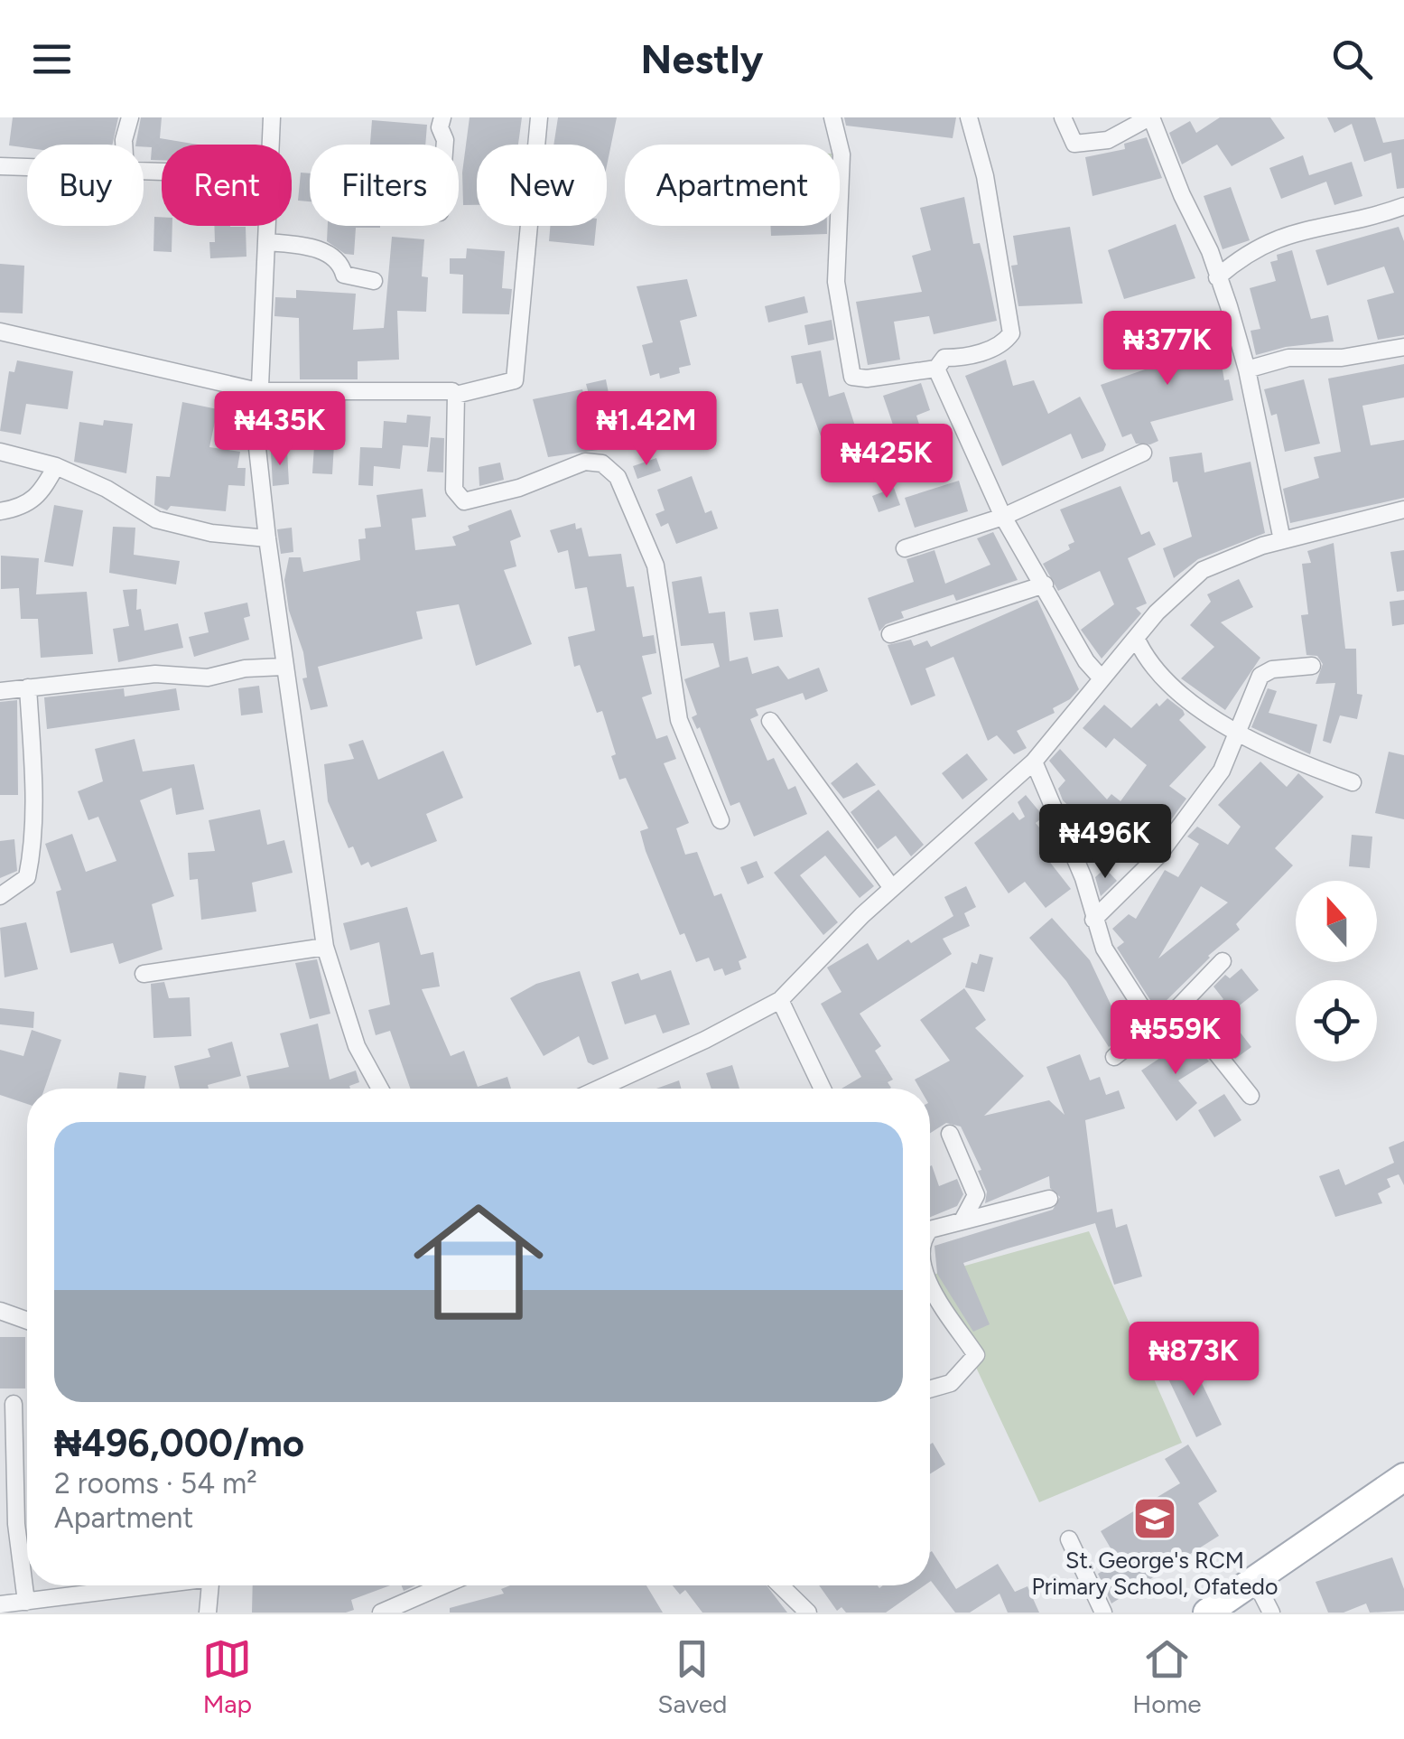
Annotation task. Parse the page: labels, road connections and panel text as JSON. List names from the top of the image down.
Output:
{
  "places": {
    "school or university": ["St. George's RCM Primary School, Ofatedo"]
  },
  "north": "top",
  "page": {
    "header": "Nestly",
    "chip": [
      "Buy",
      "Rent",
      "Filters",
      "New",
      "Apartment"
    ],
    "price": [
      "₦377K",
      "₦435K",
      "₦1.42M",
      "₦425K",
      "₦496K",
      "₦559K",
      "₦873K"
    ],
    "list": [
      {
        "name": "₦496,000/mo",
        "note": "2 rooms · 54 m² · Apartment"
      }
    ],
    "tabs": ["Map", "Saved", "Home"]
  }
}
